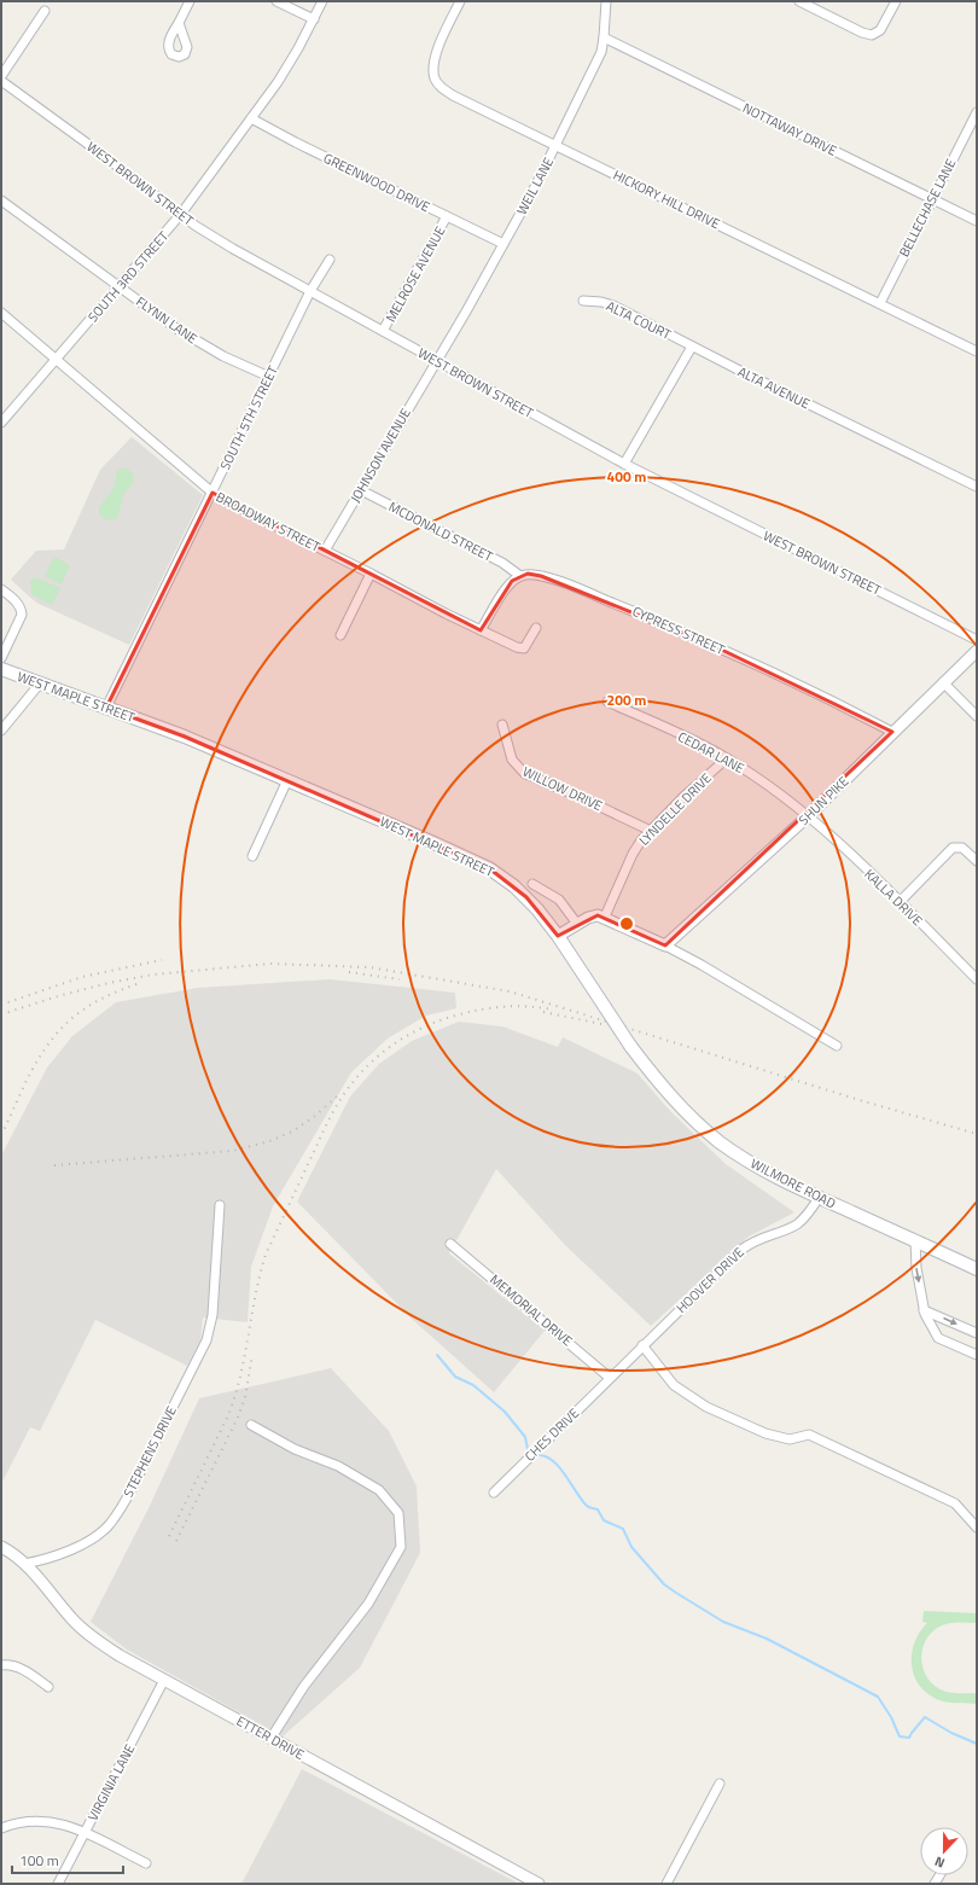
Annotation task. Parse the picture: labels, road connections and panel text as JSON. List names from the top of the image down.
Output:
{
  "streets": {
    "main road": ["WEST MAPLE STREET", "WILMORE ROAD"],
    "street": [
      "NOTTAWAY DRIVE",
      "GREENWOOD DRIVE",
      "WEST BROWN STREET",
      "WEIL LANE",
      "HICKORY HILL DRIVE",
      "BELLECHASE LANE",
      "MELROSE AVENUE",
      "SOUTH 3RD STREET",
      "FLYNN LANE",
      "ALTA COURT",
      "ALTA AVENUE",
      "SOUTH 5TH STREET",
      "JOHNSON AVENUE",
      "BROADWAY STREET",
      "MCDONALD STREET",
      "CYPRESS STREET",
      "CEDAR LANE",
      "WILLOW DRIVE",
      "SHUN PIKE",
      "LYNDELLE DRIVE",
      "KALLA DRIVE",
      "HOOVER DRIVE",
      "MEMORIAL DRIVE",
      "CHES DRIVE",
      "STEPHENS DRIVE",
      "ETTER DRIVE",
      "VIRGINIA LANE"
    ]
  },
  "crossings": [
    ["NOTTAWAY DRIVE", "WEIL LANE"],
    ["NOTTAWAY DRIVE", "BELLECHASE LANE"],
    ["GREENWOOD DRIVE", "WEIL LANE"],
    ["GREENWOOD DRIVE", "MELROSE AVENUE"],
    ["GREENWOOD DRIVE", "SOUTH 3RD STREET"],
    ["WEST BROWN STREET", "WEIL LANE"],
    ["WEST BROWN STREET", "MELROSE AVENUE"],
    ["WEST BROWN STREET", "SOUTH 3RD STREET"],
    ["WEST BROWN STREET", "SOUTH 5TH STREET"],
    ["WEST BROWN STREET", "JOHNSON AVENUE"],
    ["WEIL LANE", "HICKORY HILL DRIVE"],
    ["WEIL LANE", "JOHNSON AVENUE"],
    ["HICKORY HILL DRIVE", "BELLECHASE LANE"],
    ["SOUTH 3RD STREET", "FLYNN LANE"],
    ["SOUTH 3RD STREET", "BROADWAY STREET"],
    ["FLYNN LANE", "SOUTH 5TH STREET"],
    ["ALTA COURT", "ALTA AVENUE"],
    ["SOUTH 5TH STREET", "BROADWAY STREET"],
    ["SOUTH 5TH STREET", "WEST MAPLE STREET"],
    ["JOHNSON AVENUE", "BROADWAY STREET"],
    ["JOHNSON AVENUE", "MCDONALD STREET"],
    ["MCDONALD STREET", "CYPRESS STREET"],
    ["CYPRESS STREET", "SHUN PIKE"],
    ["WEST MAPLE STREET", "WILMORE ROAD"],
    ["CEDAR LANE", "SHUN PIKE"],
    ["CEDAR LANE", "LYNDELLE DRIVE"],
    ["CEDAR LANE", "KALLA DRIVE"],
    ["WILLOW DRIVE", "LYNDELLE DRIVE"],
    ["SHUN PIKE", "KALLA DRIVE"],
    ["WILMORE ROAD", "HOOVER DRIVE"],
    ["HOOVER DRIVE", "MEMORIAL DRIVE"],
    ["HOOVER DRIVE", "CHES DRIVE"],
    ["MEMORIAL DRIVE", "CHES DRIVE"],
    ["STEPHENS DRIVE", "ETTER DRIVE"],
    ["ETTER DRIVE", "VIRGINIA LANE"]
  ],
  "scale_bar": "100 m",
  "north": "bottom",
  "rings": ["400 m", "200 m"]
}
